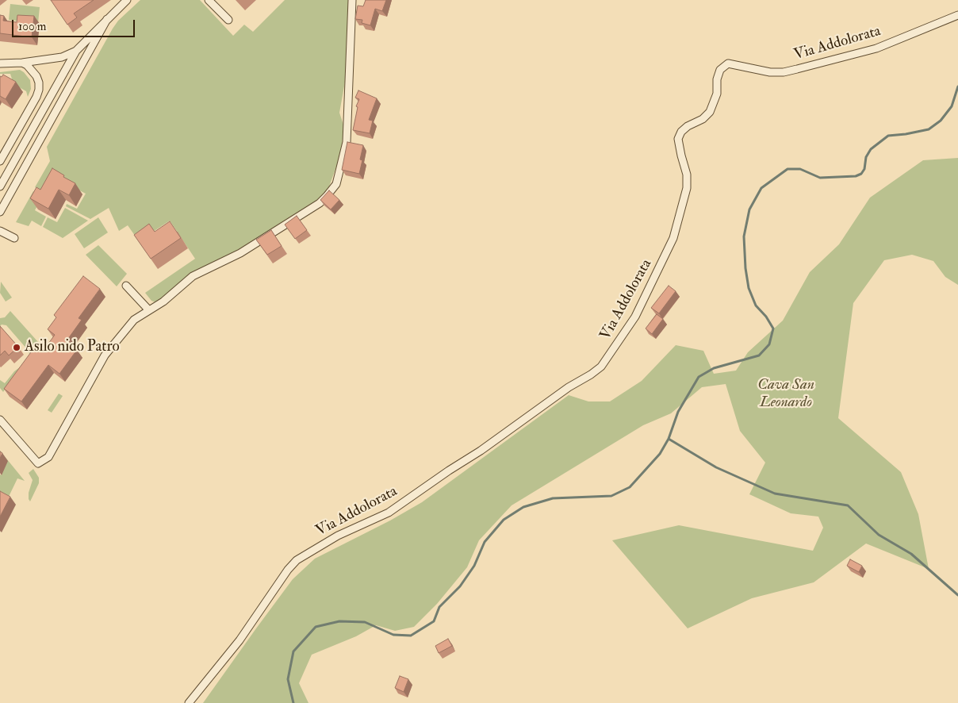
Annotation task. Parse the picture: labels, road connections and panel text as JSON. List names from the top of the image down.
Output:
{
  "streets": {
    "street": ["Via Addolorata"]
  },
  "parks": ["Cava San Leonardo"],
  "places": ["Asilo nido Patro"],
  "scale_bar": "100 m"
}
